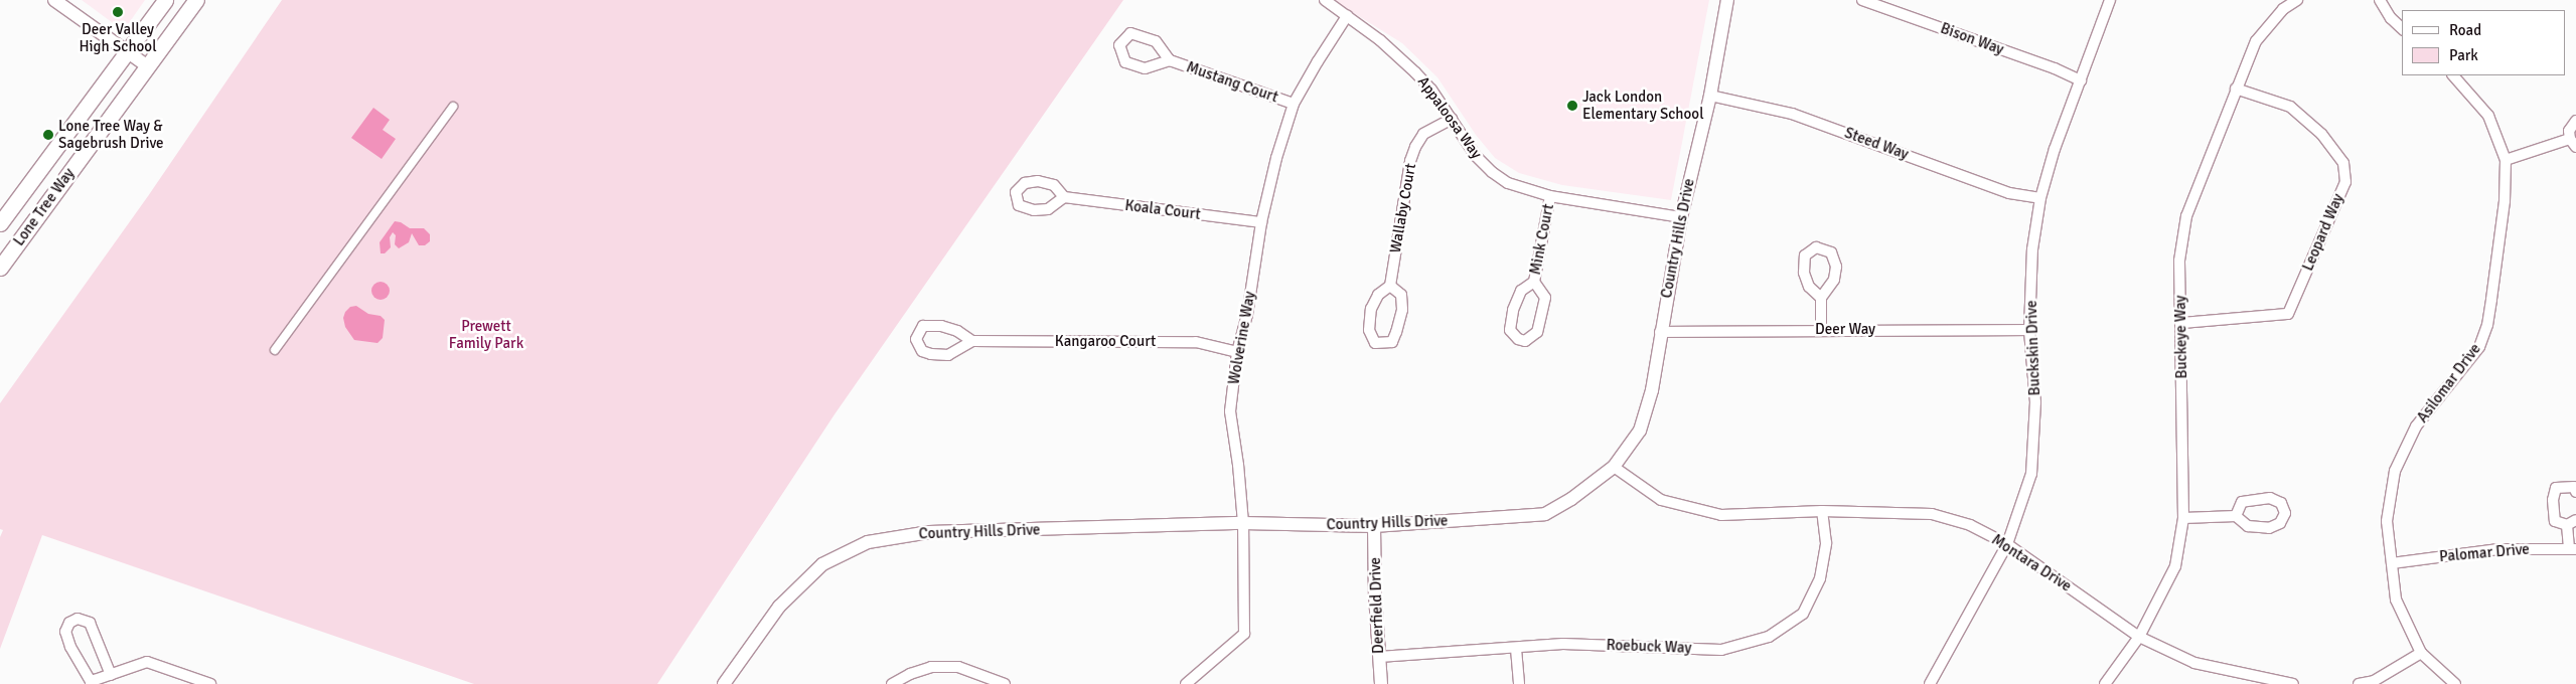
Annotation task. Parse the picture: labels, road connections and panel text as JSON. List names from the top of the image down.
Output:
{
  "streets": {
    "main road": ["Lone Tree Way"],
    "street": [
      "Bison Way",
      "Mustang Court",
      "Appaloosa Way",
      "Steed Way",
      "Wallaby Court",
      "Koala Court",
      "Leopard Way",
      "Country Hills Drive",
      "Mink Court",
      "Deer Way",
      "Buckeye Way",
      "Wolverine Way",
      "Kangaroo Court",
      "Buckskin Drive",
      "Asilomar Drive",
      "Palomar Drive",
      "Montara Drive",
      "Deerfield Drive",
      "Roebuck Way"
    ]
  },
  "crossings": [
    ["Bison Way", "Buckskin Drive"],
    ["Mustang Court", "Wolverine Way"],
    ["Appaloosa Way", "Wallaby Court"],
    ["Appaloosa Way", "Country Hills Drive"],
    ["Appaloosa Way", "Mink Court"],
    ["Appaloosa Way", "Wolverine Way"],
    ["Steed Way", "Country Hills Drive"],
    ["Steed Way", "Buckskin Drive"],
    ["Koala Court", "Wolverine Way"],
    ["Leopard Way", "Buckeye Way"],
    ["Country Hills Drive", "Deer Way"],
    ["Country Hills Drive", "Wolverine Way"],
    ["Country Hills Drive", "Montara Drive"],
    ["Country Hills Drive", "Deerfield Drive"],
    ["Deer Way", "Buckskin Drive"],
    ["Buckeye Way", "Montara Drive"],
    ["Wolverine Way", "Kangaroo Court"],
    ["Buckskin Drive", "Montara Drive"],
    ["Asilomar Drive", "Palomar Drive"],
    ["Montara Drive", "Roebuck Way"],
    ["Deerfield Drive", "Roebuck Way"]
  ],
  "parks": ["Prewett Family Park"],
  "places": ["Deer Valley High School", "Jack London Elementary School", "Lone Tree Way & Sagebrush Drive"],
  "legend": ["Road", "Park"]
}
